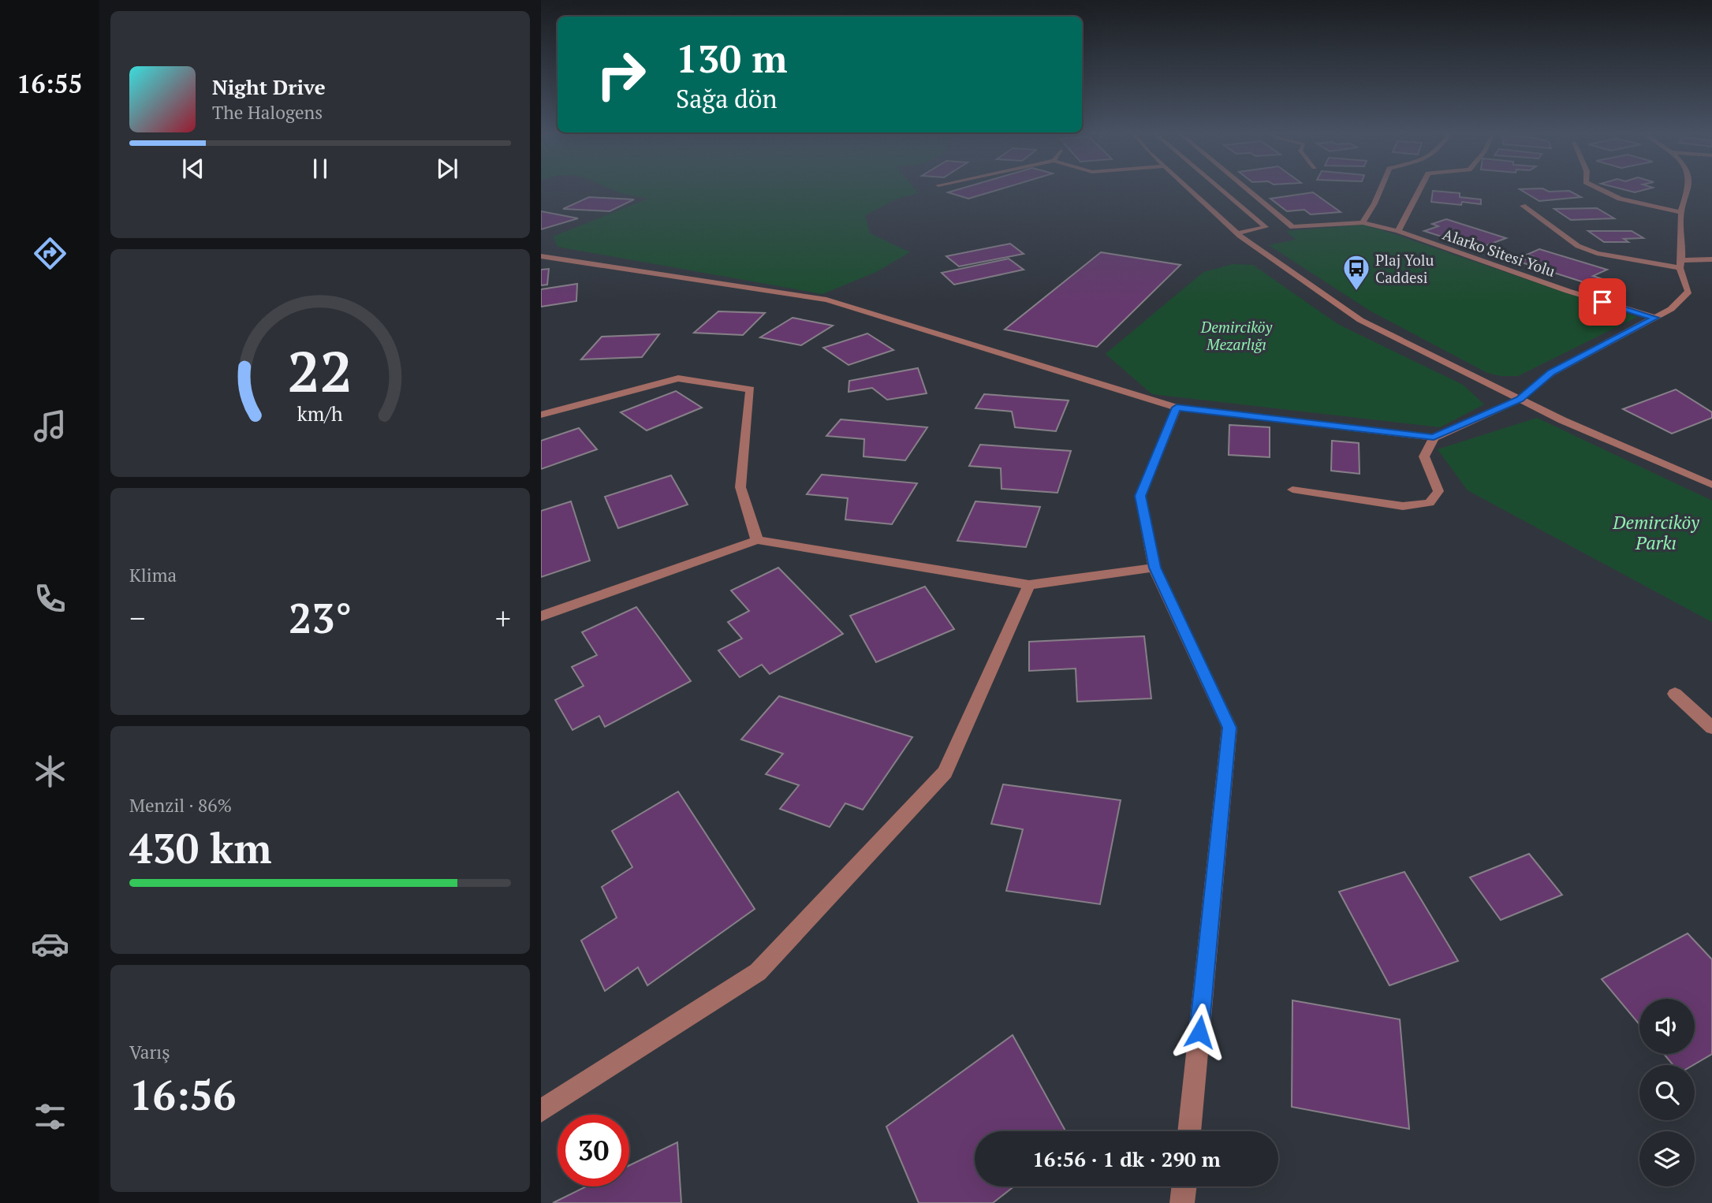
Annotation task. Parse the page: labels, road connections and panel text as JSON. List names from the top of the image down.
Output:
{
  "streets": {
    "street": ["Alarko Sitesi Yolu"]
  },
  "parks": ["Demirciköy Mezarlığı", "Demirciköy Parkı"],
  "places": {
    "bus stop": ["Plaj Yolu Caddesi"]
  },
  "page": {
    "tabs": "16:55",
    "turn": ["130 m", "Sağa dön"],
    "song": ["Night Drive", "The Halogens"],
    "tile": [
      "Klima",
      ["Menzil · 86%", "430 km"],
      ["Varış", "16:56"]
    ],
    "heat": ["−", "23°", "+"],
    "limit": "30",
    "trip": "16:56 · 1 dk · 290 m",
    "gauge": ["22", "km/h"]
  }
}
